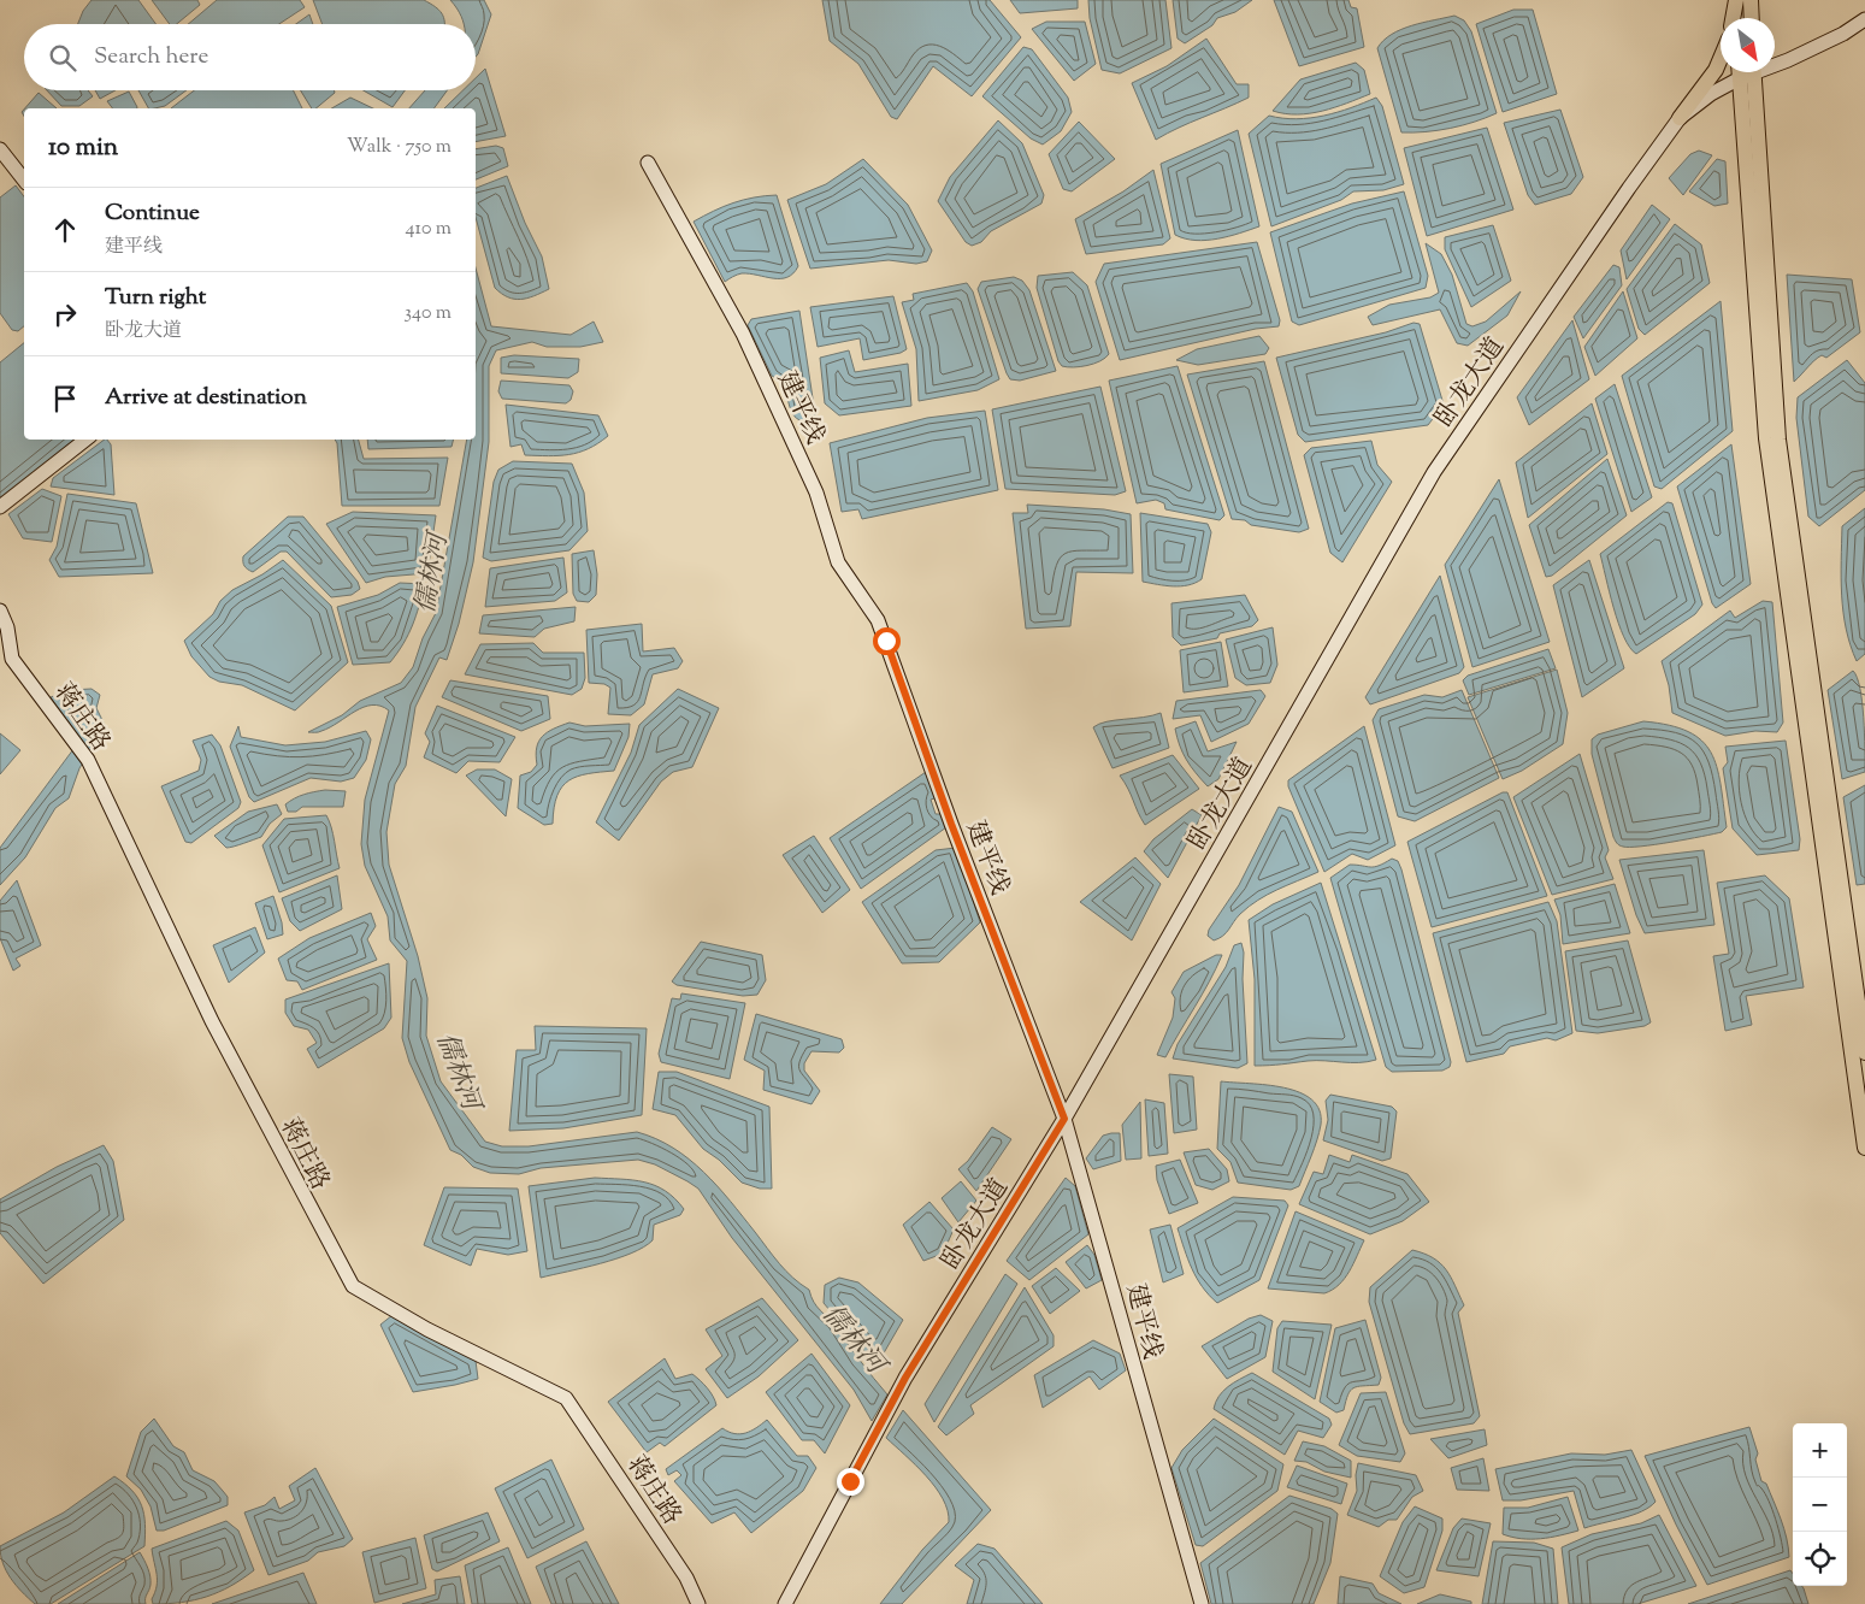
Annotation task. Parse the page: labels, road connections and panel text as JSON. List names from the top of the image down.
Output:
{
  "streets": {
    "street": ["卧龙大道", "建平线", "蒋庄路"]
  },
  "crossings": [
    ["卧龙大道", "建平线"]
  ],
  "water": ["儒林河"],
  "north": "bottom right",
  "page": {
    "search": "Search here",
    "heading": ["10 min", "Walk · 750 m"],
    "list": [
      ["Continue", "建平线", "410 m"],
      ["Turn right", "卧龙大道", "340 m"],
      "Arrive at destination"
    ],
    "map_buttons": ["+", "−"]
  }
}
